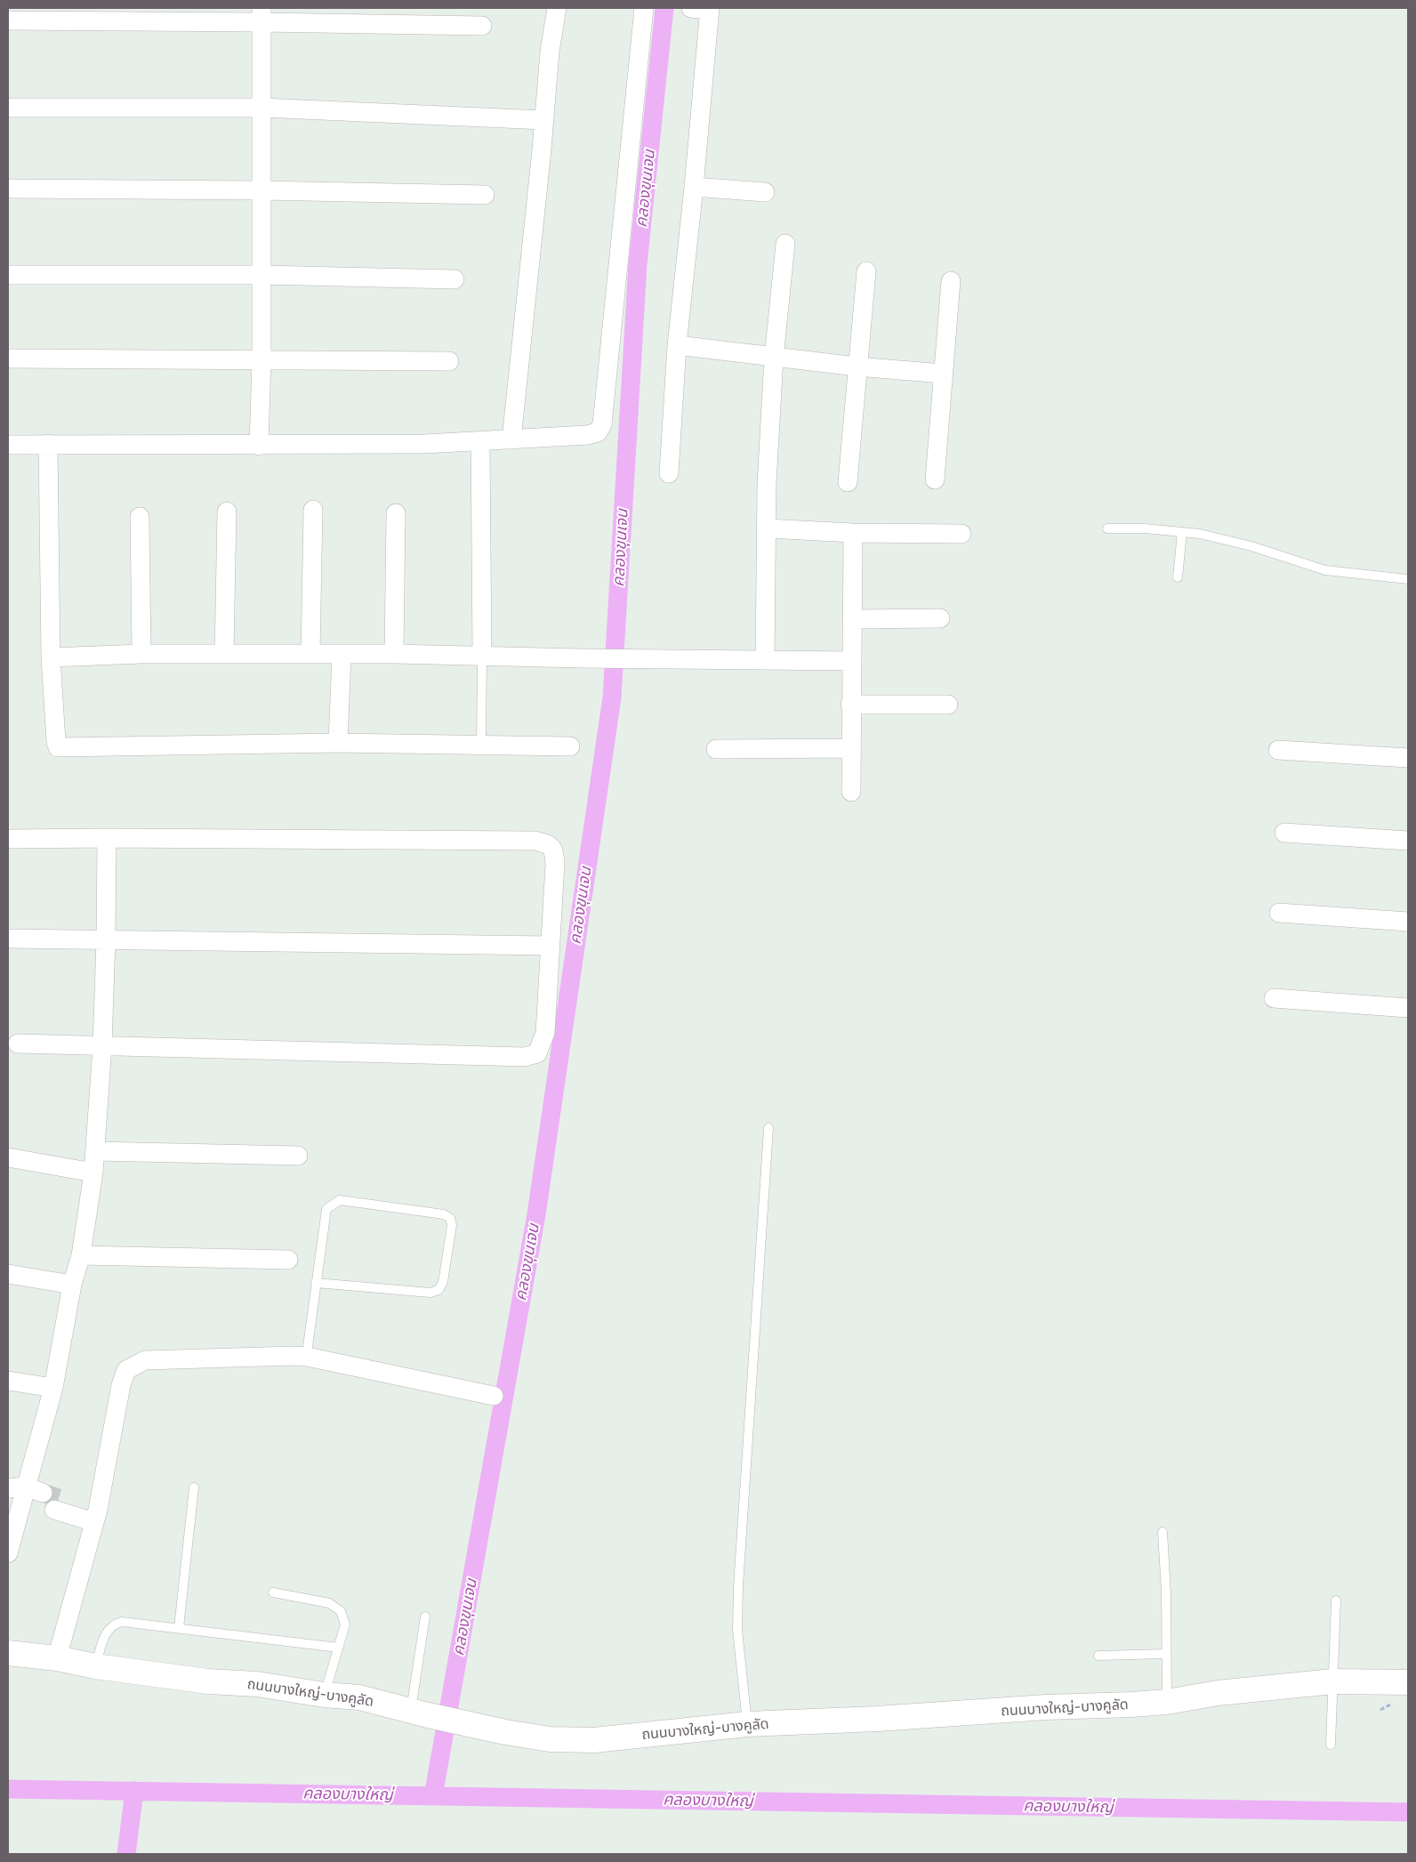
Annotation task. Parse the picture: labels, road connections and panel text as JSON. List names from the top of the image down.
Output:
{
  "streets": {
    "street": ["ถนนบางใหญ่-บางคูลัด"]
  },
  "water": ["คลองขุนเจน", "คลองบางใหญ่"]
}
